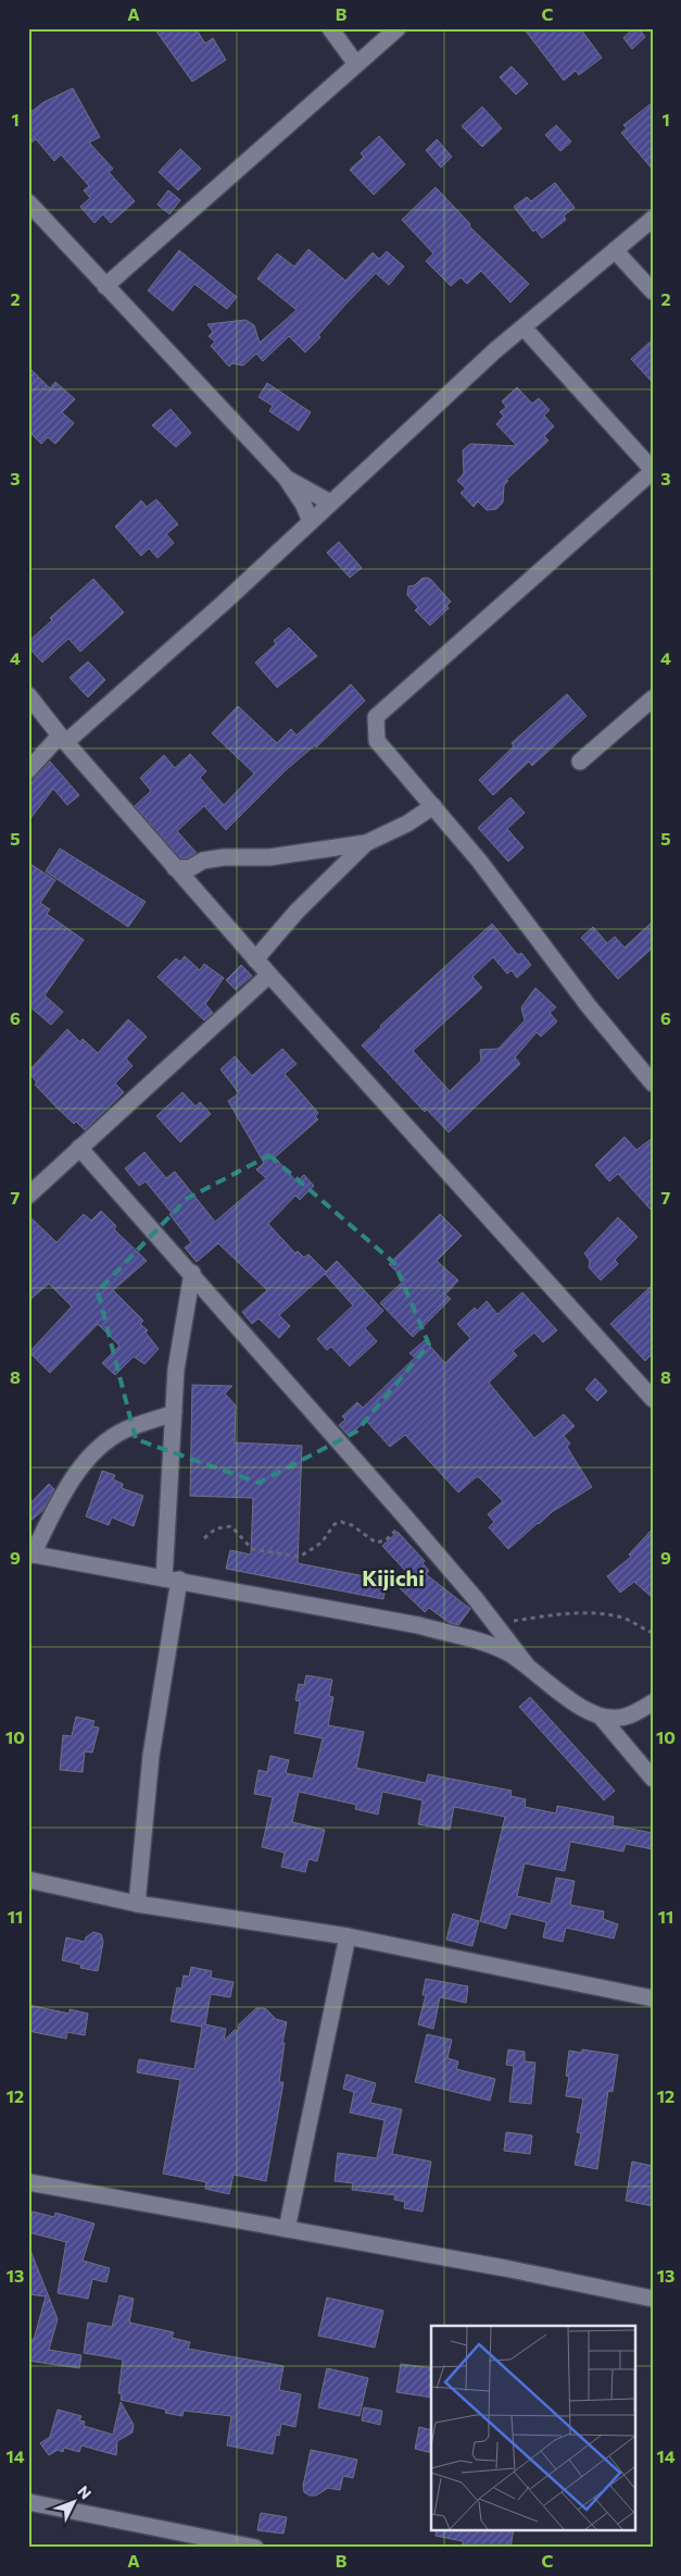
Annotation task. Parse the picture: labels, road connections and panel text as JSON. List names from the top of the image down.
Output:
{
  "districts": ["Kijichi"],
  "north": "top right",
  "grid": {
    "columns": ["A", "B", "C"],
    "rows": [
      "1",
      "2",
      "3",
      "4",
      "5",
      "6",
      "7",
      "8",
      "9",
      "10",
      "11",
      "12",
      "13",
      "14"
    ]
  }
}
